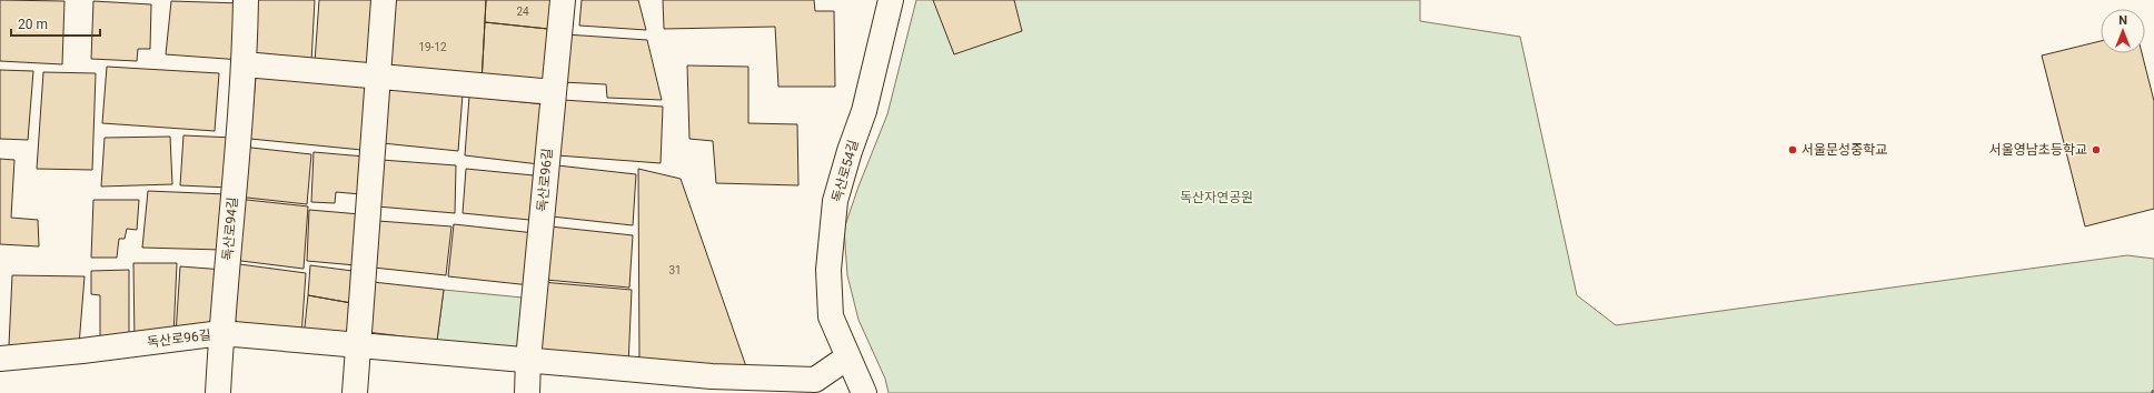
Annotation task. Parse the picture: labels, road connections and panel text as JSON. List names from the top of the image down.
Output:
{
  "streets": {
    "street": ["독산로54길", "독산로96길", "독산로94길"]
  },
  "crossings": [
    ["독산로54길", "독산로96길"],
    ["독산로96길", "독산로94길"]
  ],
  "parks": ["독산자연공원"],
  "places": ["서울문성중학교", "서울영남초등학교"],
  "house_numbers": ["24", "19-12", "31"],
  "scale_bar": "20 m",
  "north": "top"
}
